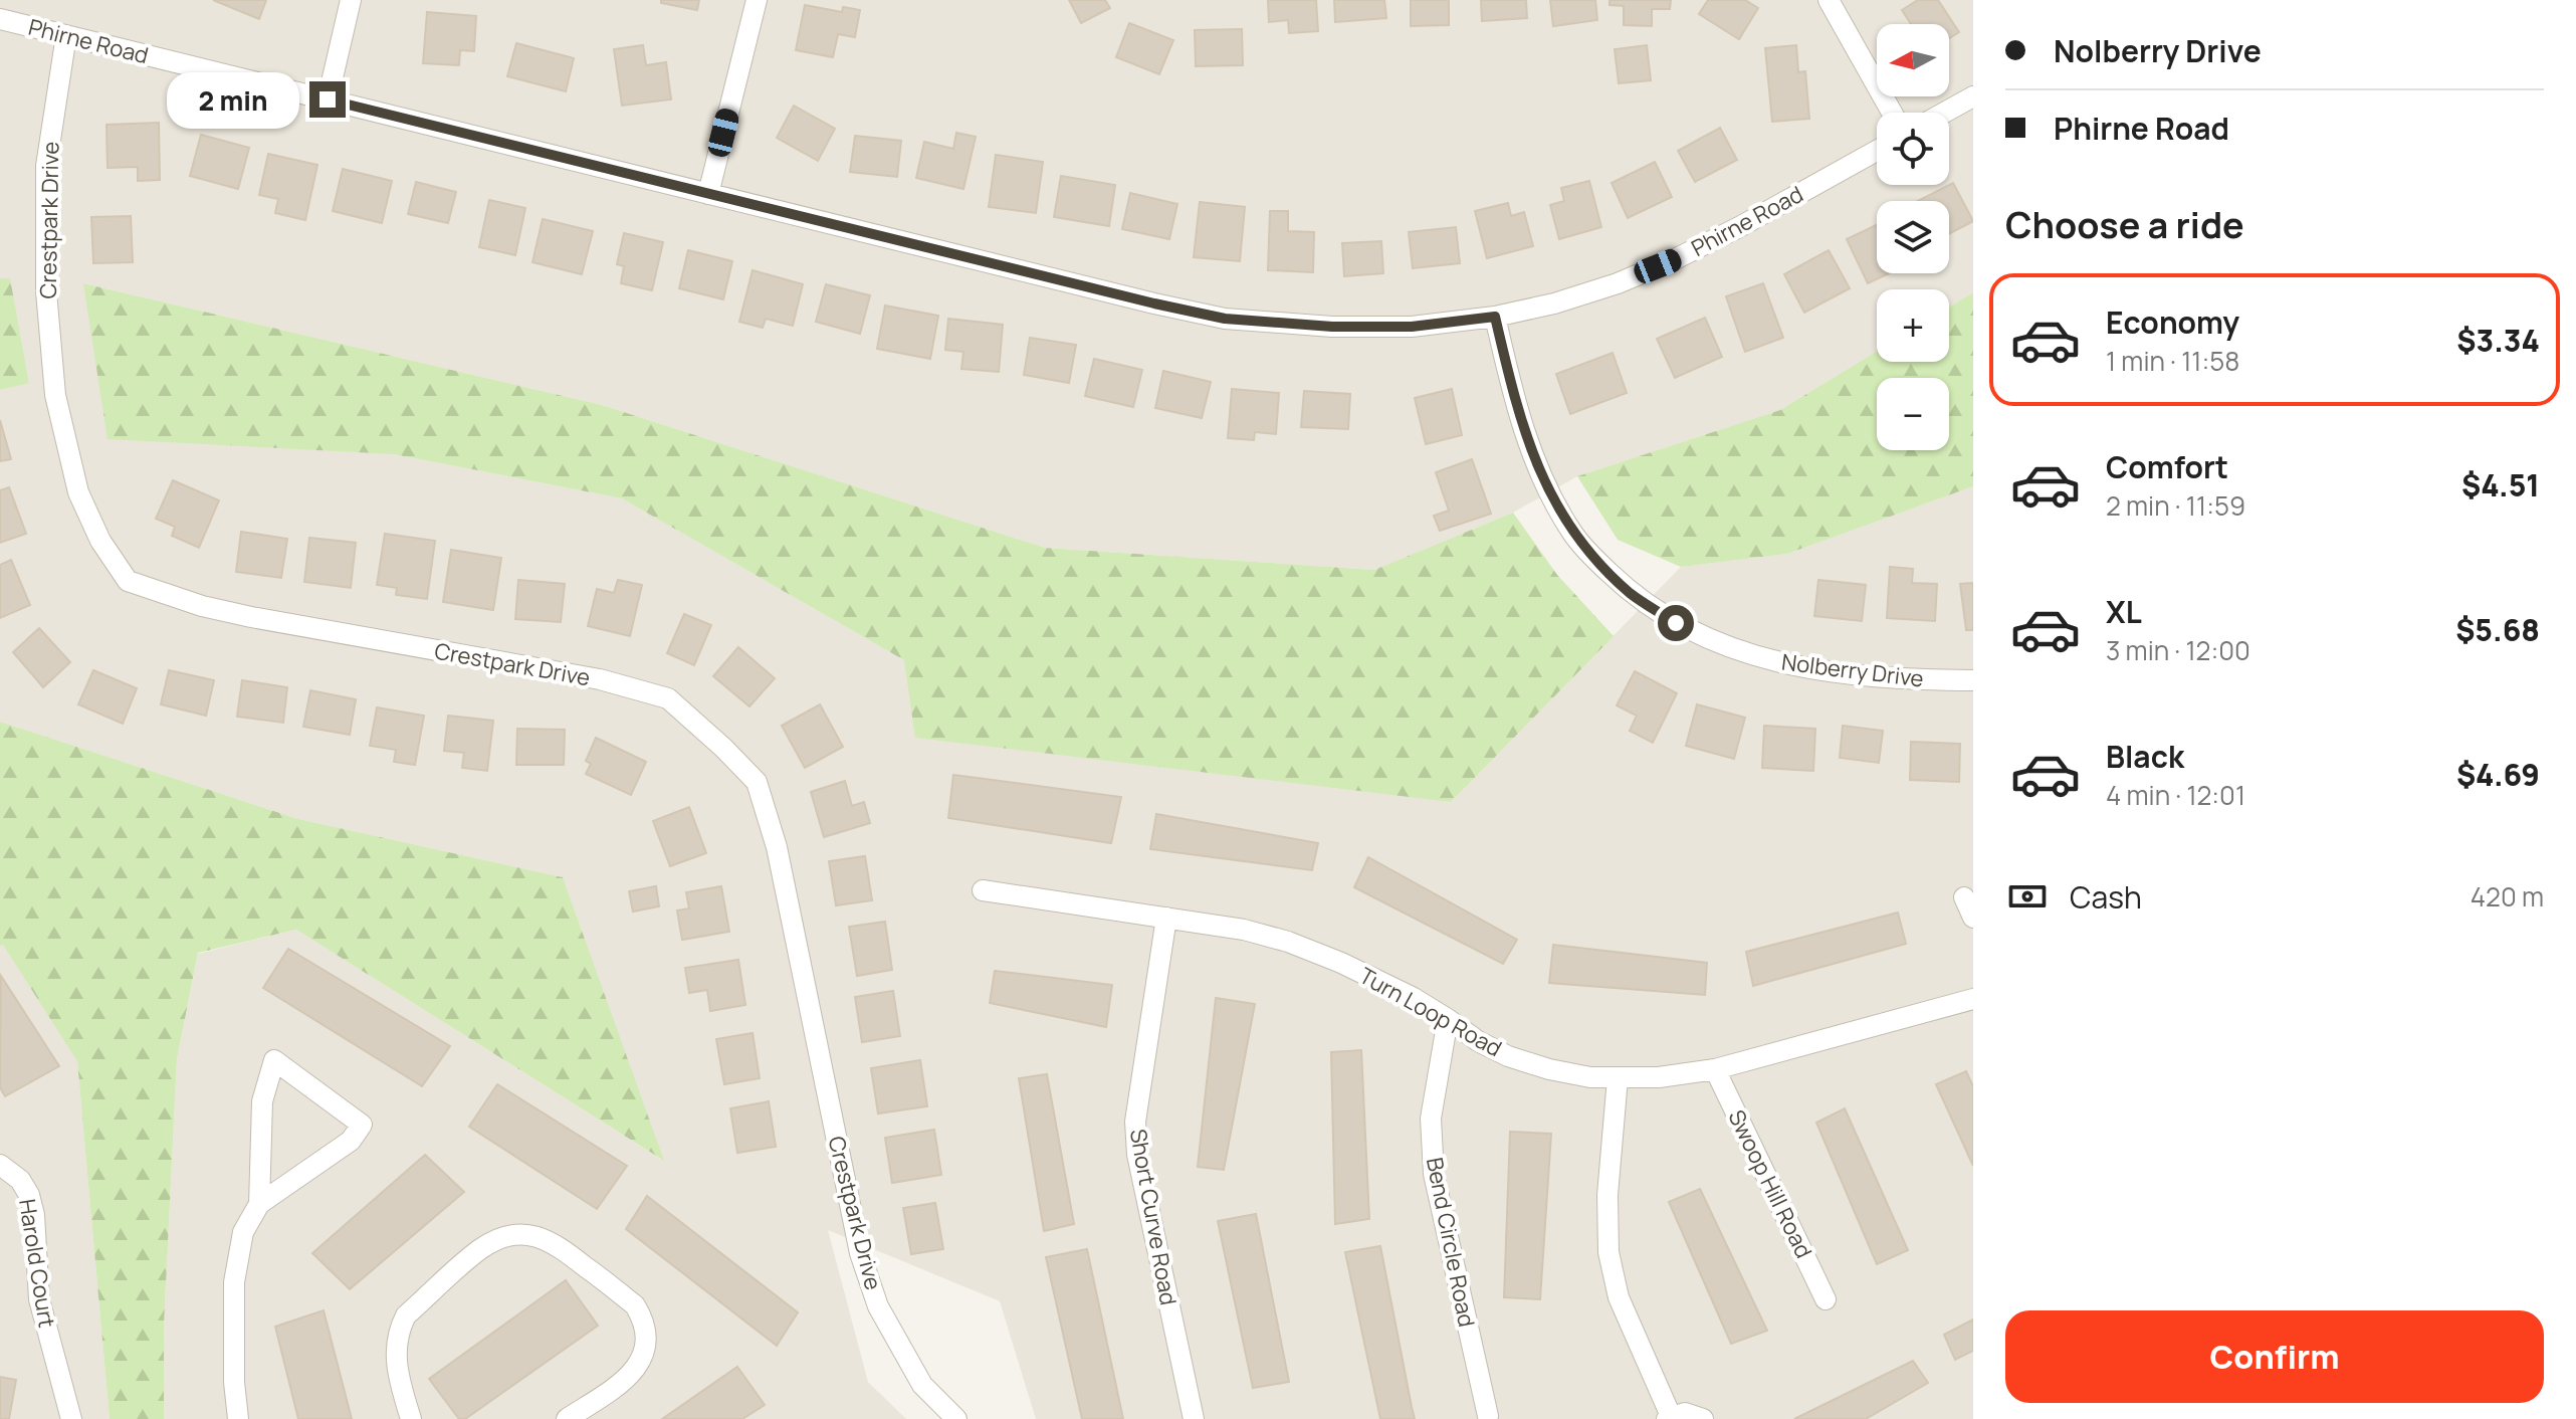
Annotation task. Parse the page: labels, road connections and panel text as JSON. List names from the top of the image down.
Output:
{
  "streets": {
    "street": [
      "Phirne Road",
      "Crestpark Drive",
      "Nolberry Drive",
      "Turn Loop Road",
      "Swoop Hill Road",
      "Short Curve Road",
      "Bend Circle Road",
      "Harold Court"
    ]
  },
  "crossings": [
    ["Phirne Road", "Crestpark Drive"],
    ["Phirne Road", "Nolberry Drive"],
    ["Turn Loop Road", "Swoop Hill Road"],
    ["Turn Loop Road", "Short Curve Road"],
    ["Turn Loop Road", "Bend Circle Road"]
  ],
  "north": "left",
  "page": {
    "banner": ["Nolberry Drive", "Phirne Road"],
    "map_buttons": ["+", "−"],
    "bubble": "2 min",
    "heading": "Choose a ride",
    "list": [
      {
        "name": "Economy",
        "note": "1 min · 11:58",
        "value": "$3.34"
      },
      {
        "name": "Comfort",
        "note": "2 min · 11:59",
        "value": "$4.51"
      },
      {
        "name": "XL",
        "note": "3 min · 12:00",
        "value": "$5.68"
      },
      {
        "name": "Black",
        "note": "4 min · 12:01",
        "value": "$4.69"
      }
    ],
    "pay": ["Cash", "420 m"],
    "buttons": "Confirm"
  }
}
